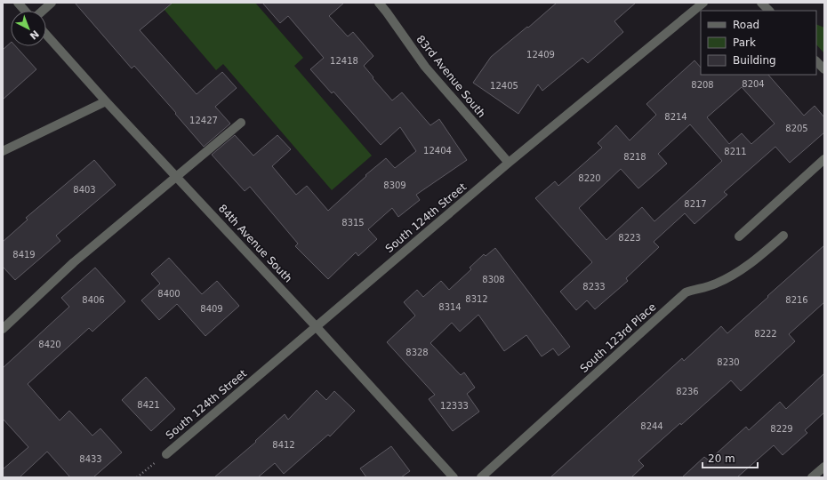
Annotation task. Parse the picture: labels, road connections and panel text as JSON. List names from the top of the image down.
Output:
{
  "streets": {
    "street": [
      "83rd Avenue South",
      "South 124th Street",
      "84th Avenue South",
      "South 123rd Place"
    ]
  },
  "crossings": [
    ["83rd Avenue South", "South 124th Street"],
    ["South 124th Street", "84th Avenue South"]
  ],
  "house_numbers": [
    "12409",
    "12418",
    "8204",
    "8208",
    "12405",
    "8214",
    "12427",
    "8205",
    "12404",
    "8211",
    "8218",
    "8220",
    "8309",
    "8403",
    "8217",
    "8315",
    "8223",
    "8419",
    "8308",
    "8233",
    "8400",
    "8312",
    "8406",
    "8216",
    "8314",
    "8409",
    "8222",
    "8420",
    "8328",
    "8230",
    "8236",
    "8421",
    "12333",
    "8244",
    "8229",
    "8412",
    "8433"
  ],
  "legend": ["Road", "Park", "Building"],
  "scale_bar": "20 m",
  "north": "bottom right"
}
